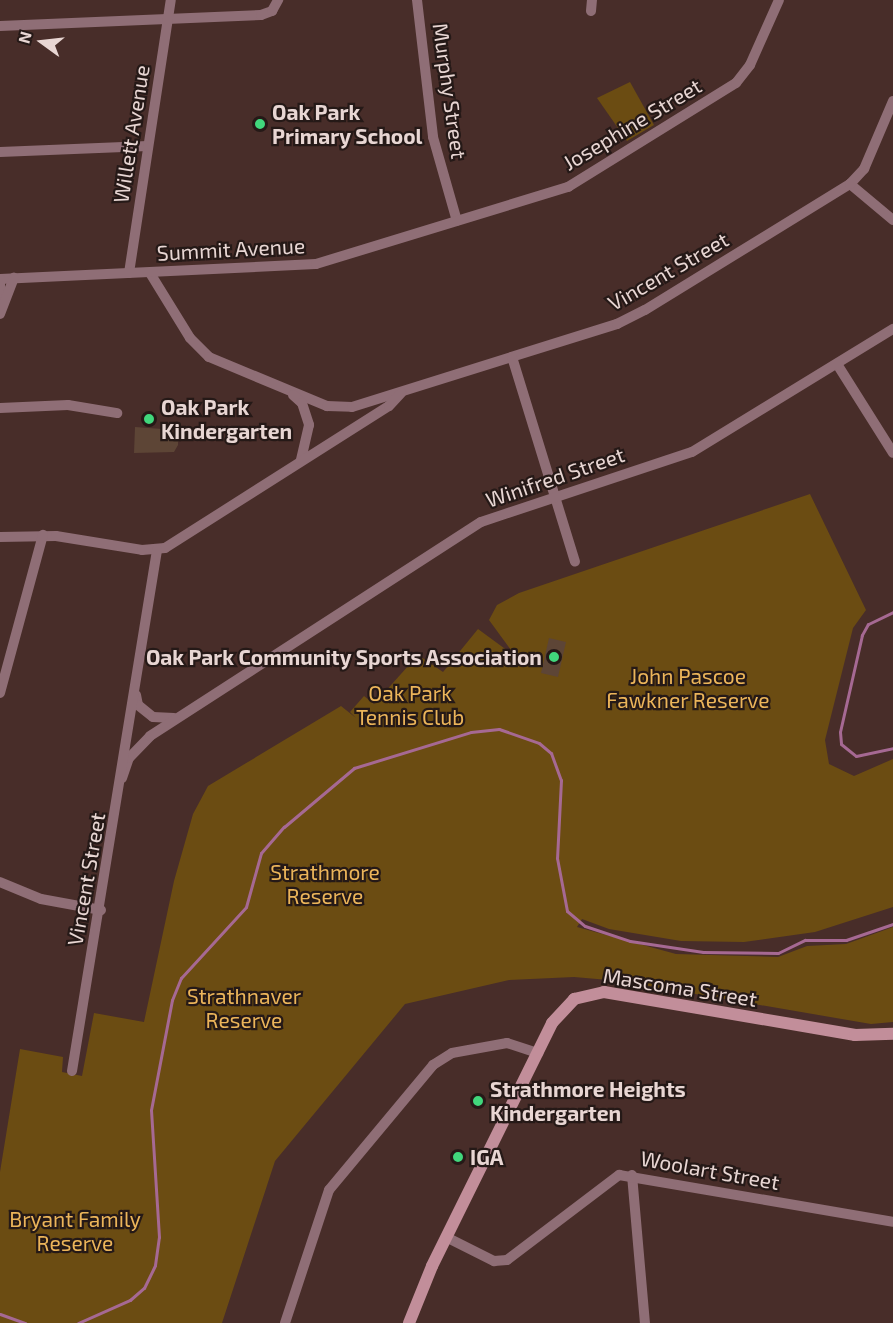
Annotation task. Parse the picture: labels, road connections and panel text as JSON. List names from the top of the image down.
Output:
{
  "streets": {
    "main road": ["Mascoma Street"],
    "street": [
      "Murphy Street",
      "Josephine Street",
      "Willett Avenue",
      "Summit Avenue",
      "Vincent Street",
      "Winifred Street",
      "Woolart Street"
    ]
  },
  "crossings": [
    ["Murphy Street", "Josephine Street"],
    ["Murphy Street", "Summit Avenue"],
    ["Josephine Street", "Summit Avenue"],
    ["Willett Avenue", "Summit Avenue"],
    ["Summit Avenue", "Vincent Street"],
    ["Vincent Street", "Winifred Street"],
    ["Mascoma Street", "Woolart Street"]
  ],
  "parks": [
    "John Pascoe Fawkner Reserve",
    "Oak Park Tennis Club",
    "Strathmore Reserve",
    "Strathnaver Reserve",
    "Bryant Family Reserve"
  ],
  "places": [
    "Oak Park Primary School",
    "Oak Park Kindergarten",
    "Oak Park Community Sports Association",
    "Strathmore Heights Kindergarten",
    "IGA"
  ],
  "north": "left"
}
